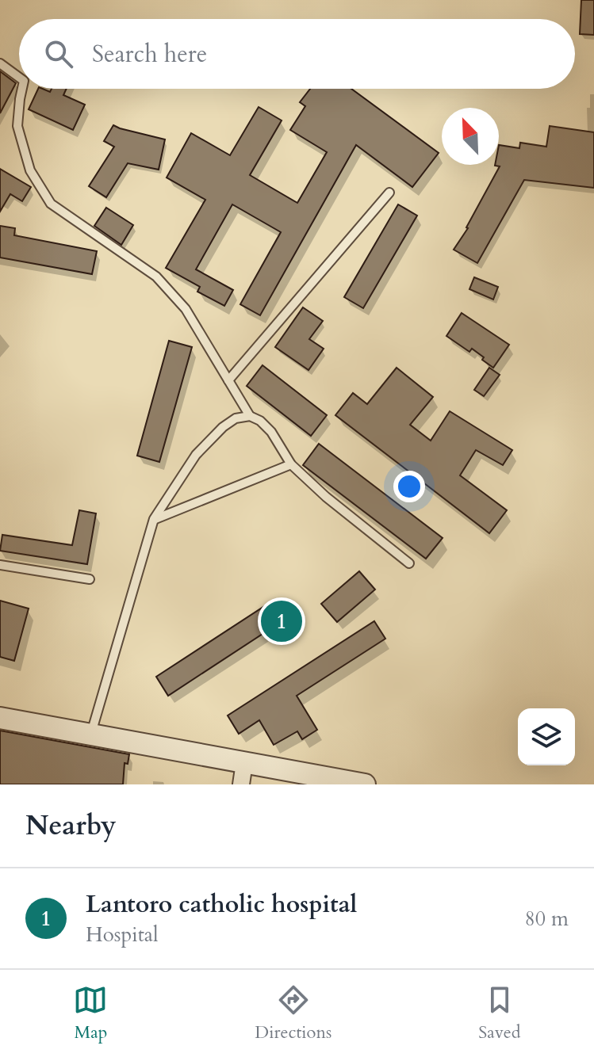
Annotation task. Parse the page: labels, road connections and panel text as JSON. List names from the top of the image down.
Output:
{
  "north": "top left",
  "page": {
    "search": "Search here",
    "pins": "1",
    "heading": "Nearby",
    "list": [
      {
        "mark": "1",
        "name": "Lantoro catholic hospital",
        "note": "Hospital",
        "value": "80 m"
      }
    ],
    "nav": ["Map", "Directions", "Saved"]
  }
}
